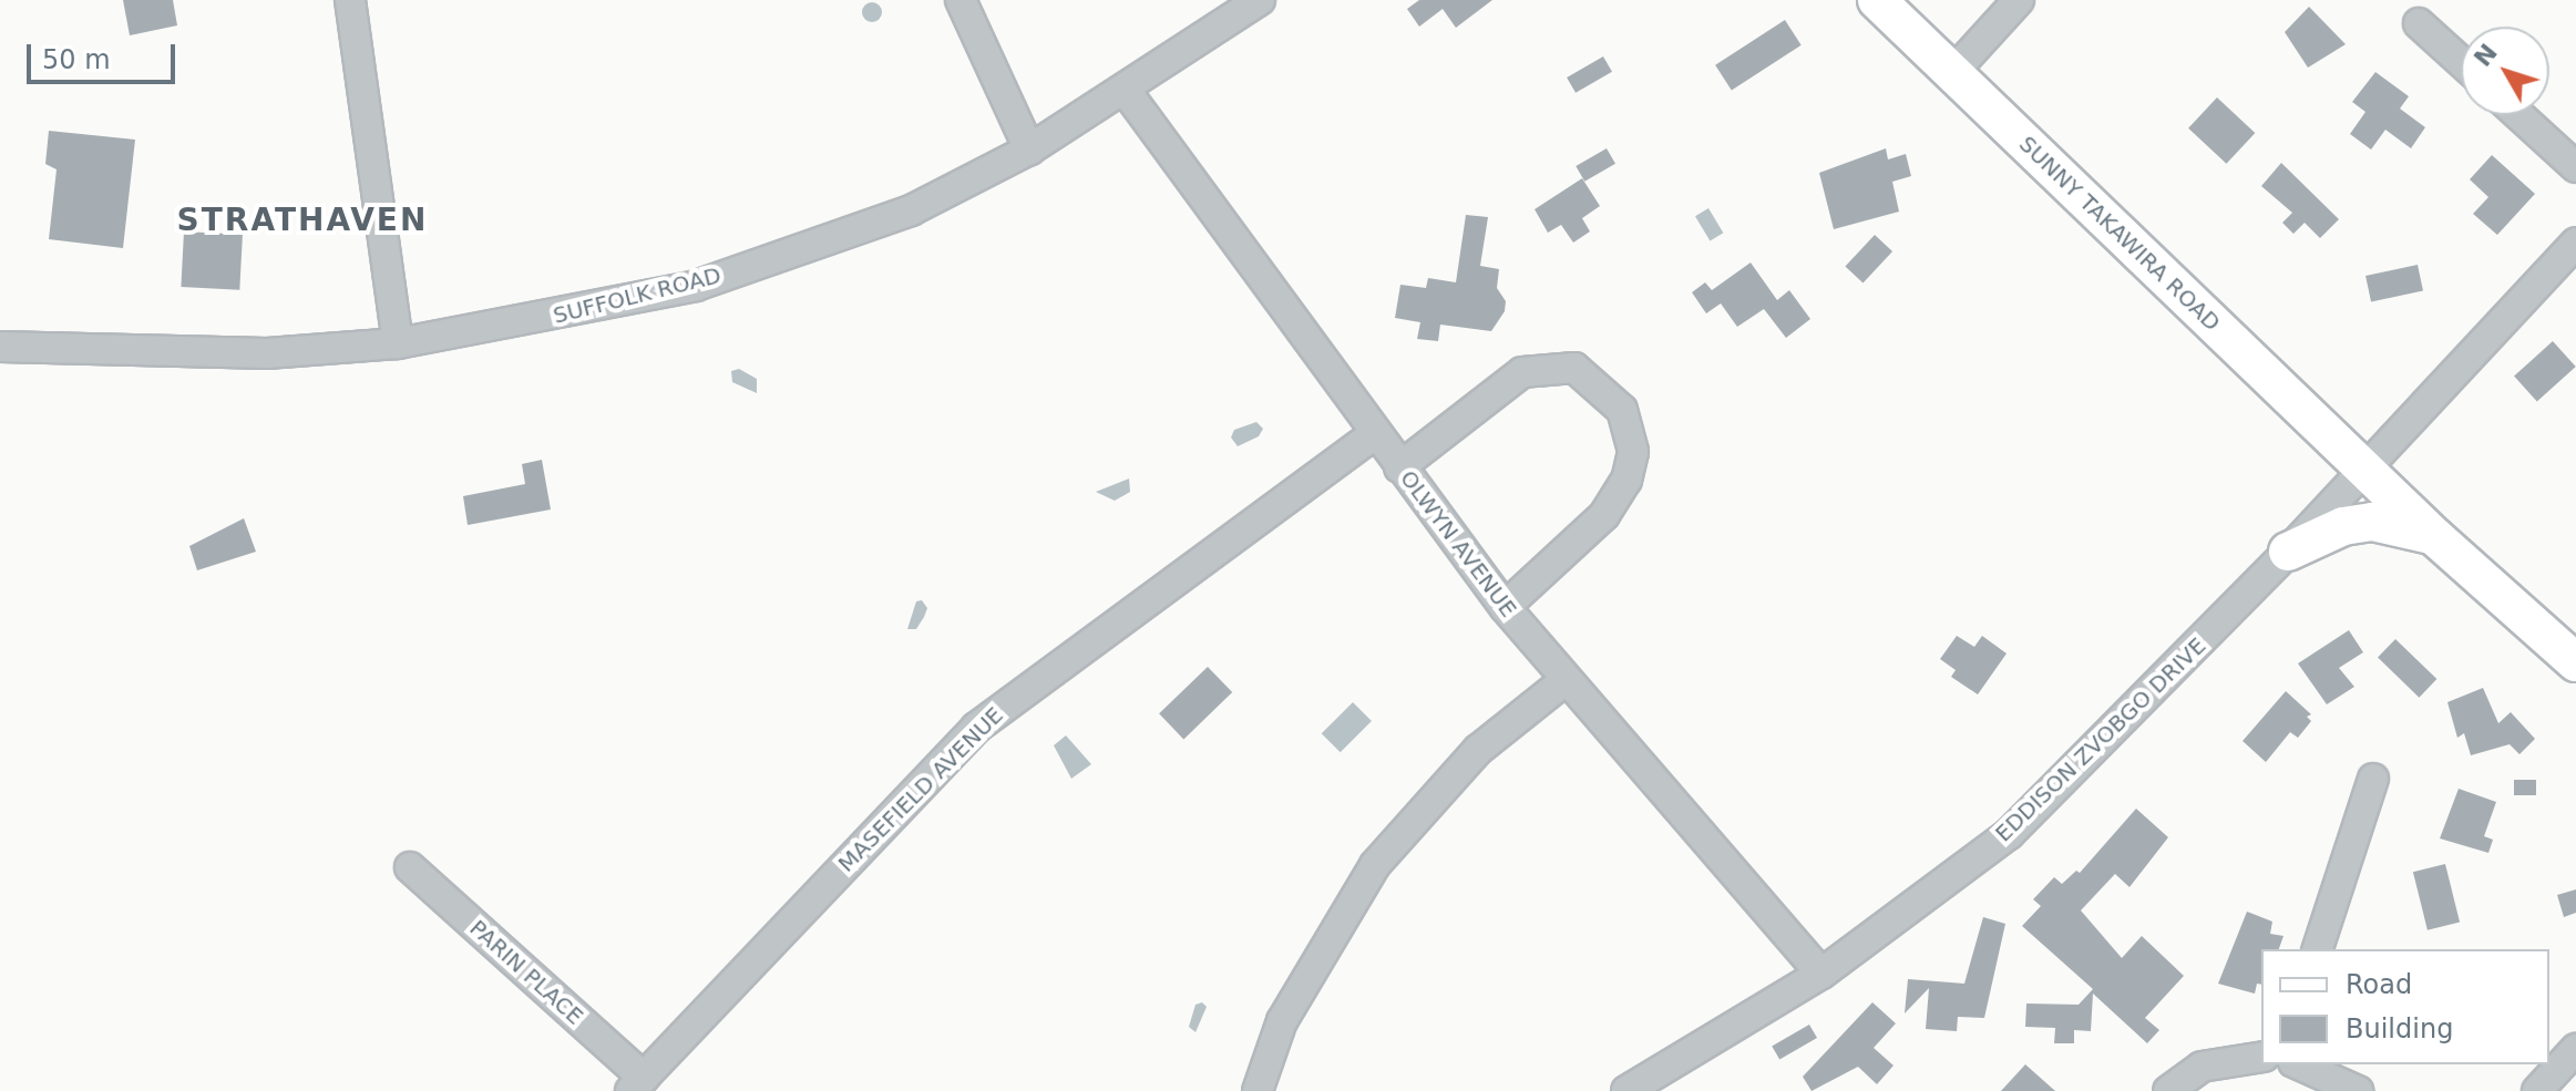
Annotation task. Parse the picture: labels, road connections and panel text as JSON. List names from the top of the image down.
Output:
{
  "streets": {
    "main road": ["SUNNY TAKAWIRA ROAD"],
    "street": [
      "SUFFOLK ROAD",
      "OLWYN AVENUE",
      "EDDISON ZVOBGO DRIVE",
      "MASEFIELD AVENUE",
      "PARIN PLACE"
    ]
  },
  "crossings": [
    ["SUNNY TAKAWIRA ROAD", "EDDISON ZVOBGO DRIVE"],
    ["SUFFOLK ROAD", "OLWYN AVENUE"],
    ["OLWYN AVENUE", "EDDISON ZVOBGO DRIVE"],
    ["OLWYN AVENUE", "MASEFIELD AVENUE"],
    ["MASEFIELD AVENUE", "PARIN PLACE"]
  ],
  "districts": ["STRATHAVEN"],
  "legend": ["Road", "Building"],
  "scale_bar": "50 m",
  "north": "top left"
}
